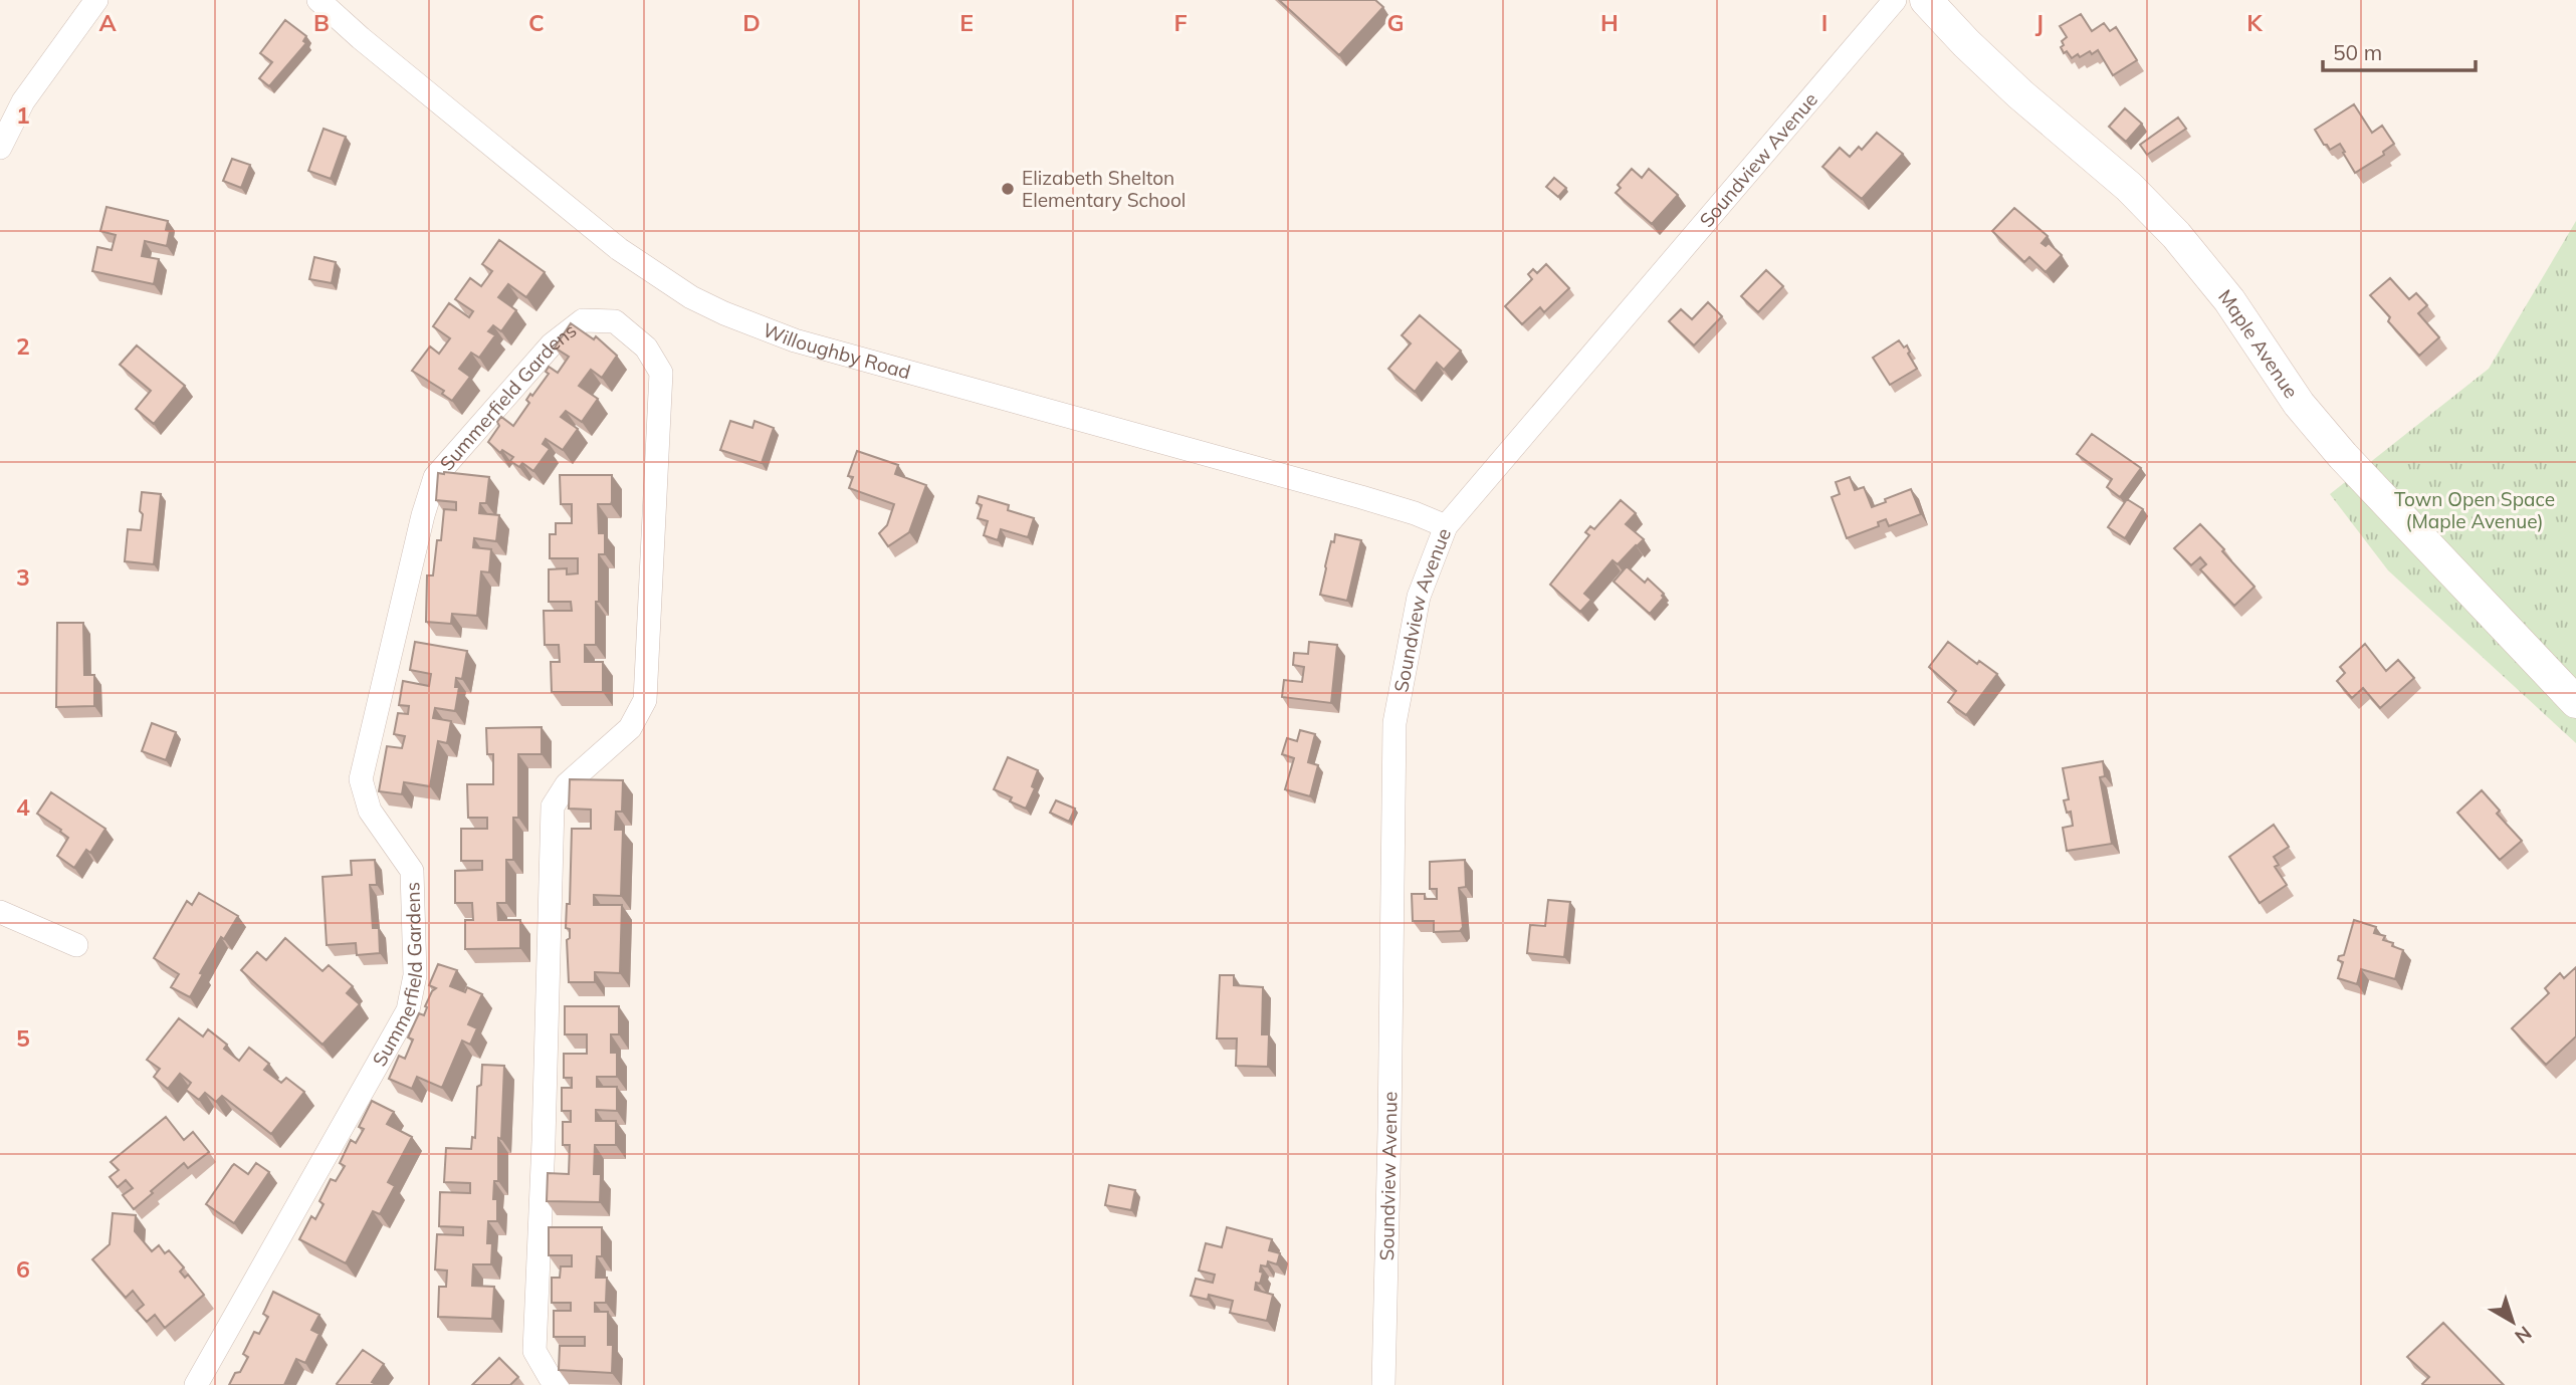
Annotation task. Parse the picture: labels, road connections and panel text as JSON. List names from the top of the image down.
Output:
{
  "streets": {
    "main road": ["Maple Avenue"],
    "street": ["Soundview Avenue", "Willoughby Road", "Summerfield Gardens"]
  },
  "crossings": [
    ["Soundview Avenue", "Willoughby Road"]
  ],
  "parks": ["Town Open Space (Maple Avenue)"],
  "places": ["Elizabeth Shelton Elementary School"],
  "scale_bar": "50 m",
  "north": "bottom right",
  "grid": {
    "columns": [
      "A",
      "B",
      "C",
      "D",
      "E",
      "F",
      "G",
      "H",
      "I",
      "J",
      "K"
    ],
    "rows": [
      "1",
      "2",
      "3",
      "4",
      "5",
      "6"
    ]
  }
}
